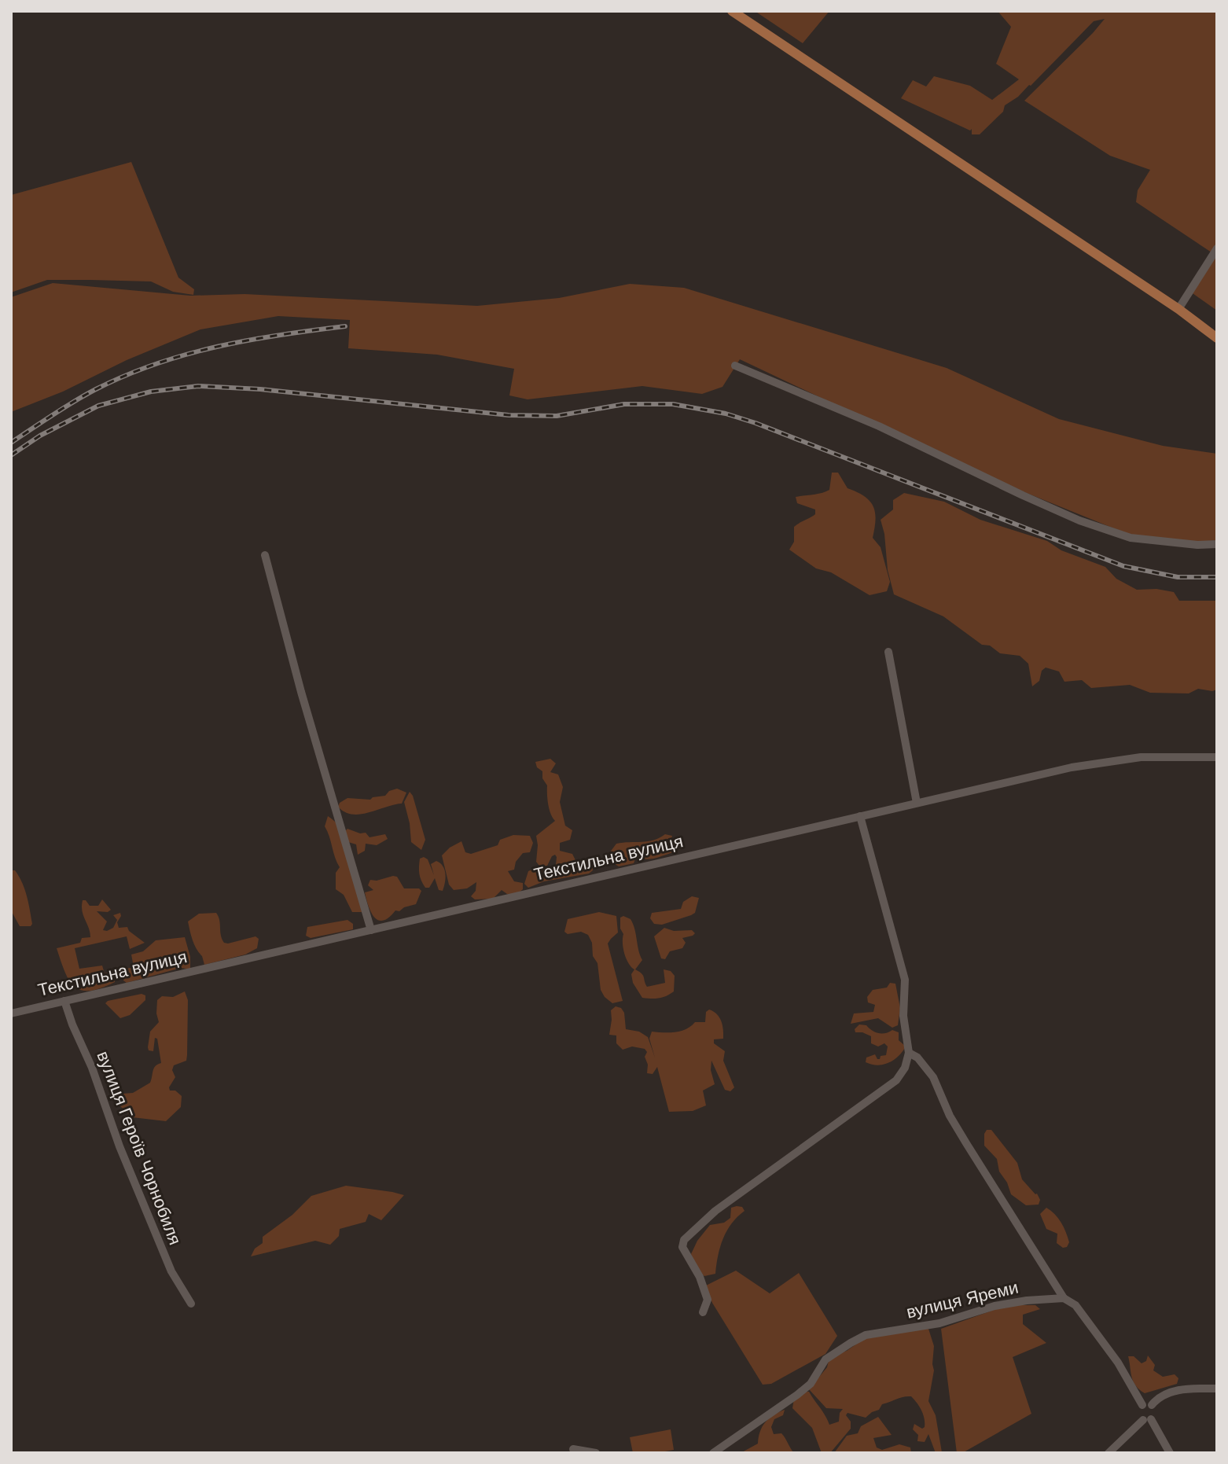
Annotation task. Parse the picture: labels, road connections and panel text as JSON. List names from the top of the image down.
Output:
{
  "streets": {
    "street": ["Текстильна вулиця", "вулиця Героїв Чорнобиля", "вулиця Яреми"]
  },
  "crossings": [
    ["Текстильна вулиця", "вулиця Героїв Чорнобиля"]
  ]
}
